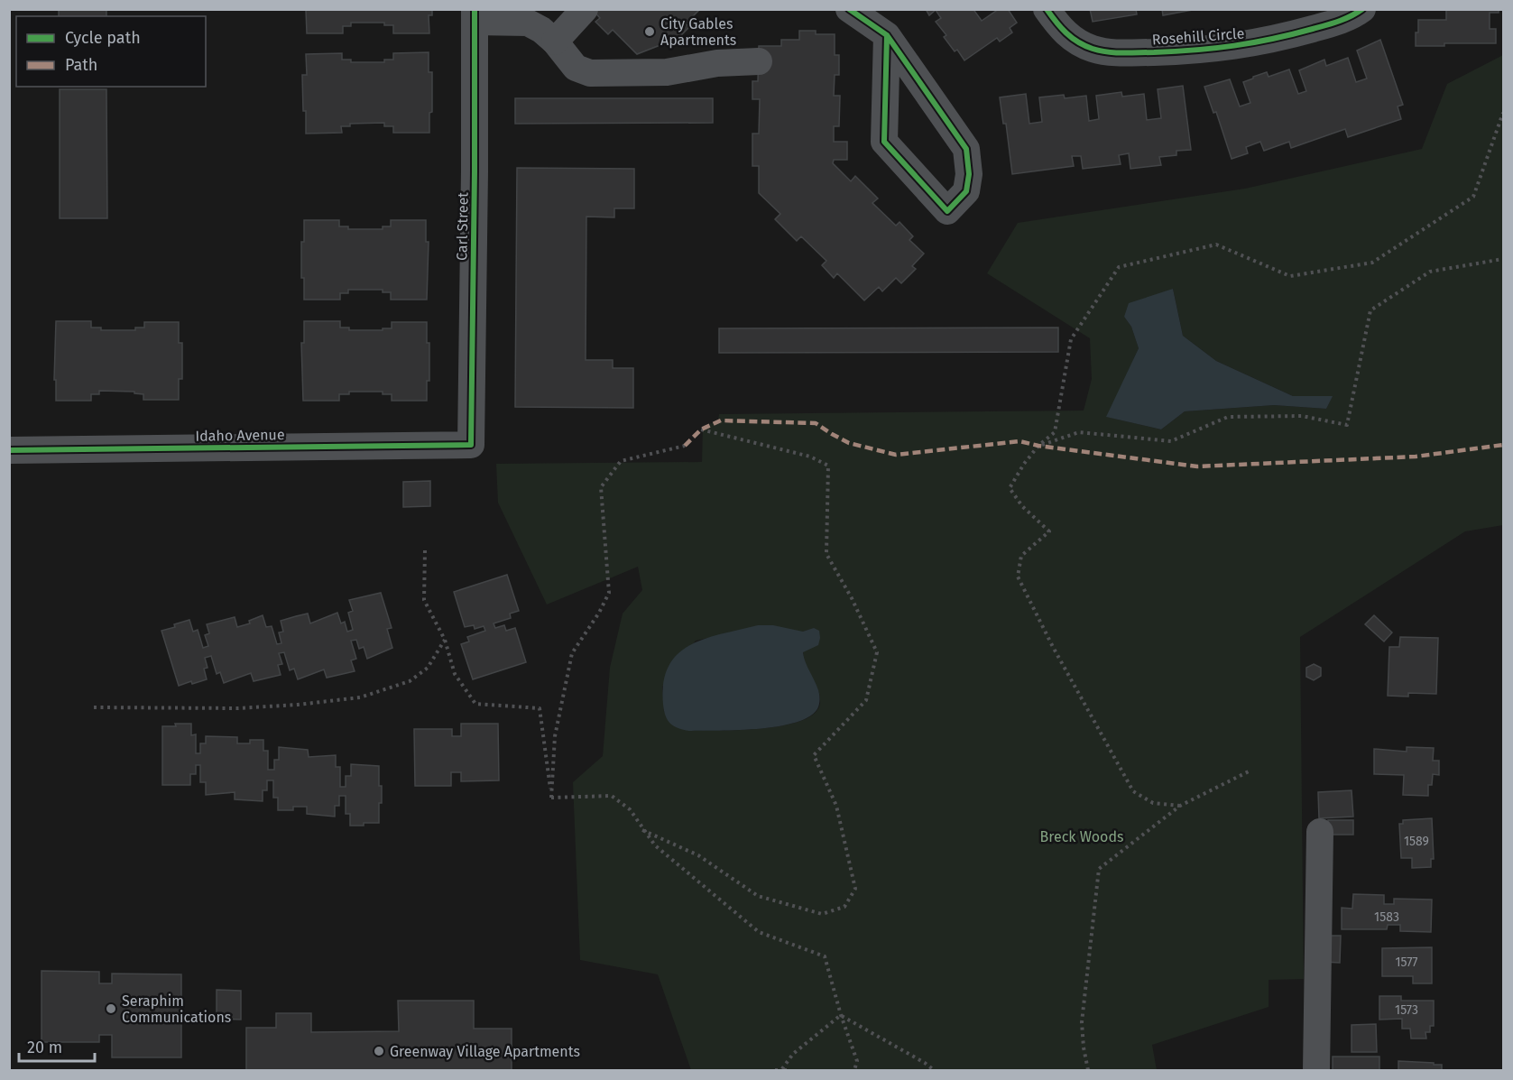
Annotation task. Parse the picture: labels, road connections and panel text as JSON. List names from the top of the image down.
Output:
{
  "streets": {
    "street": ["Rosehill Circle", "Carl Street", "Idaho Avenue"]
  },
  "crossings": [
    ["Carl Street", "Idaho Avenue"]
  ],
  "parks": ["Breck Woods"],
  "places": ["City Gables Apartments", "Seraphim Communications", "Greenway Village Apartments"],
  "house_numbers": [
    "1589",
    "1583",
    "1577",
    "1573"
  ],
  "legend": ["Cycle path", "Path"],
  "scale_bar": "20 m"
}
